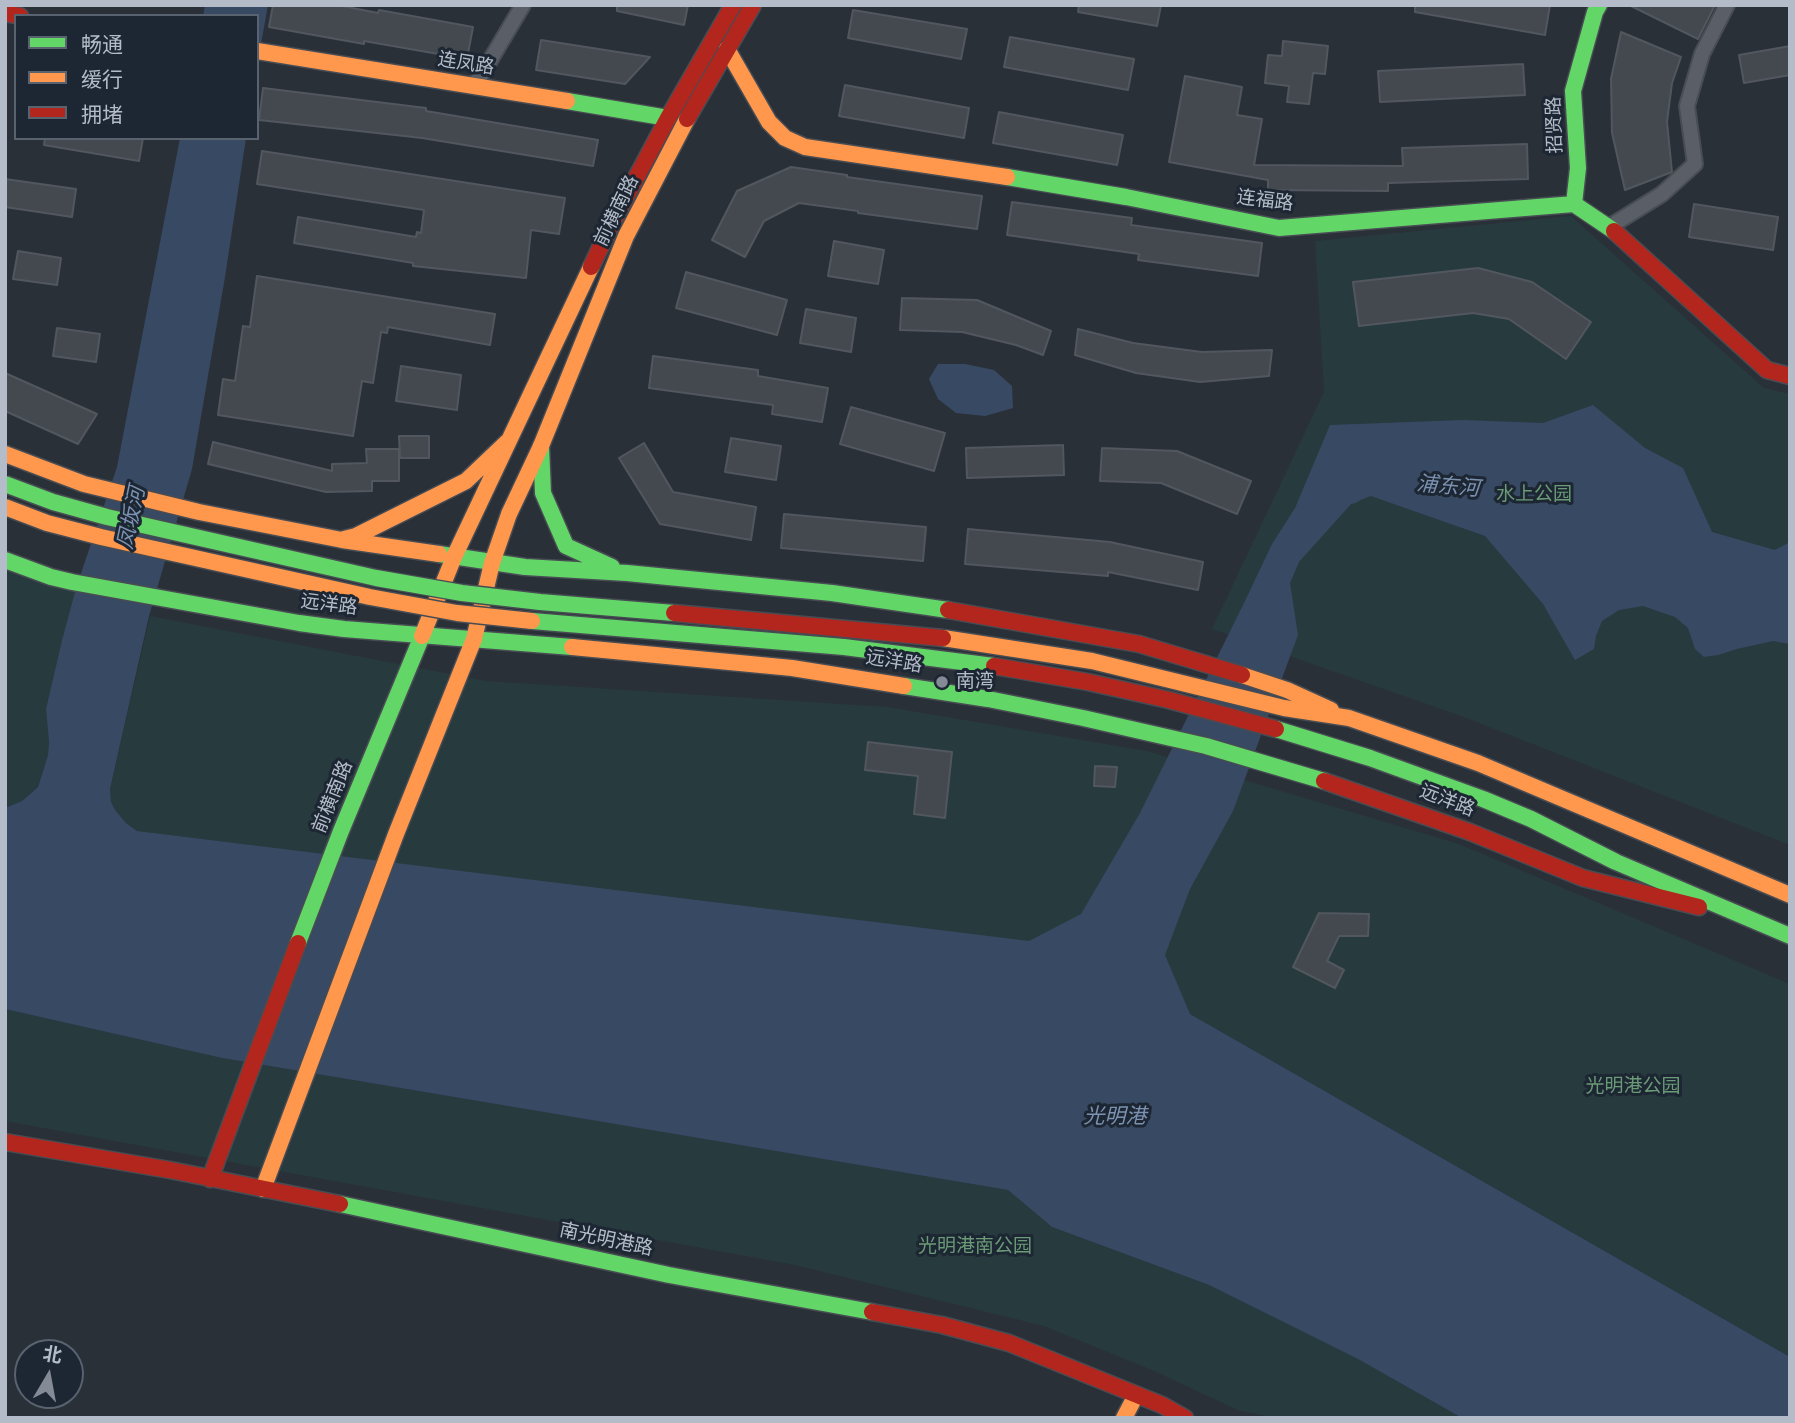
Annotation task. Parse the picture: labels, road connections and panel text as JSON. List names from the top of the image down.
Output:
{
  "streets": {
    "main road": [
      "连凤路",
      "招贤路",
      "连福路",
      "前横南路",
      "远洋路",
      "南光明港路"
    ]
  },
  "crossings": [
    ["连凤路", "前横南路"],
    ["招贤路", "连福路"],
    ["连福路", "前横南路"],
    ["前横南路", "远洋路"],
    ["前横南路", "南光明港路"]
  ],
  "water": ["浦东河", "凤坂河", "光明港"],
  "parks": ["水上公园", "光明港公园", "光明港南公园"],
  "places": ["南湾"],
  "legend": ["畅通", "缓行", "拥堵"],
  "north": "top"
}
